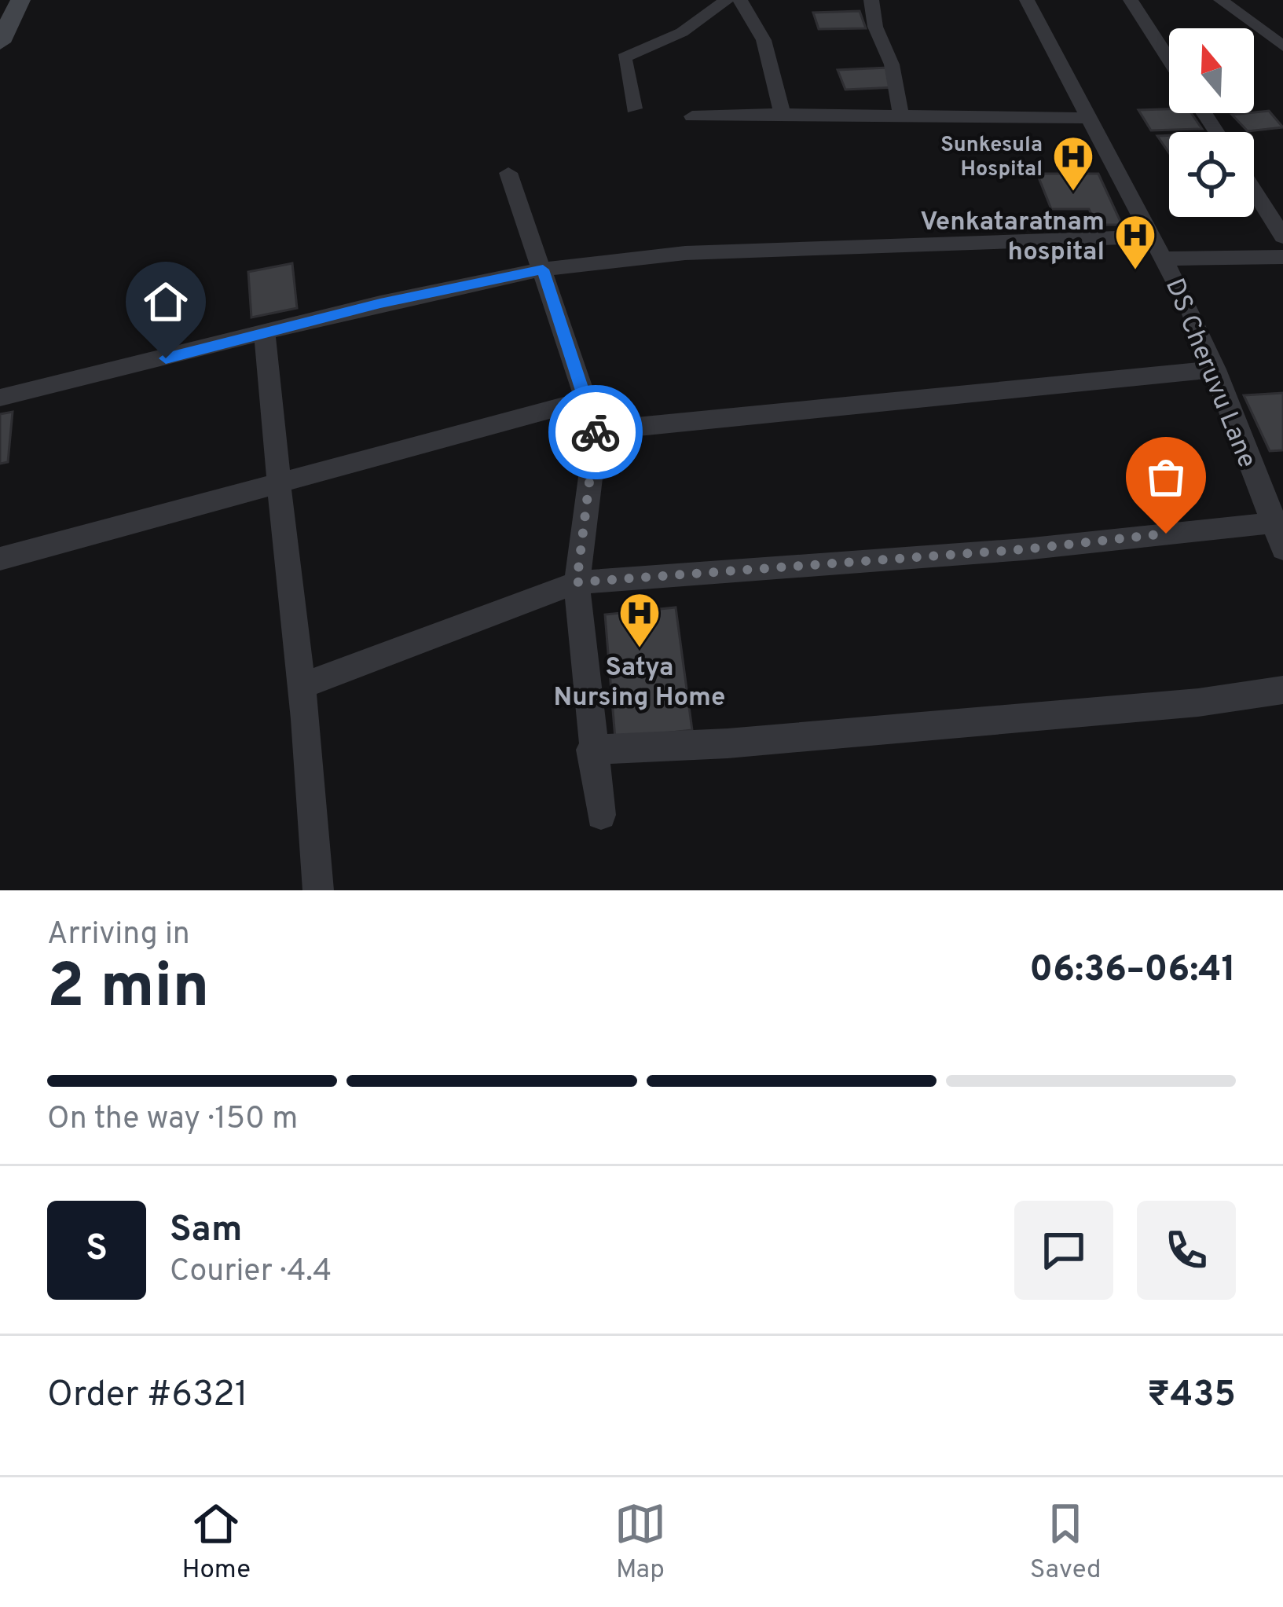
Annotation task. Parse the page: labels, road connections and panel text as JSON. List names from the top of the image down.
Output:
{
  "streets": {
    "street": ["DS Cheruvu Lane"]
  },
  "places": {
    "hospital": ["Sunkesula Hospital", "Venkataratnam hospital", "Satya Nursing Home"]
  },
  "north": "top",
  "page": {
    "heading": ["2 min", "Arriving in", "06:36–06:41"],
    "panel": [
      "Sam",
      "Courier · 4.4",
      "Order #6321",
      "₹435"
    ],
    "bar": "On the way · 150 m",
    "round": "S",
    "tabs": ["Home", "Map", "Saved"]
  }
}
